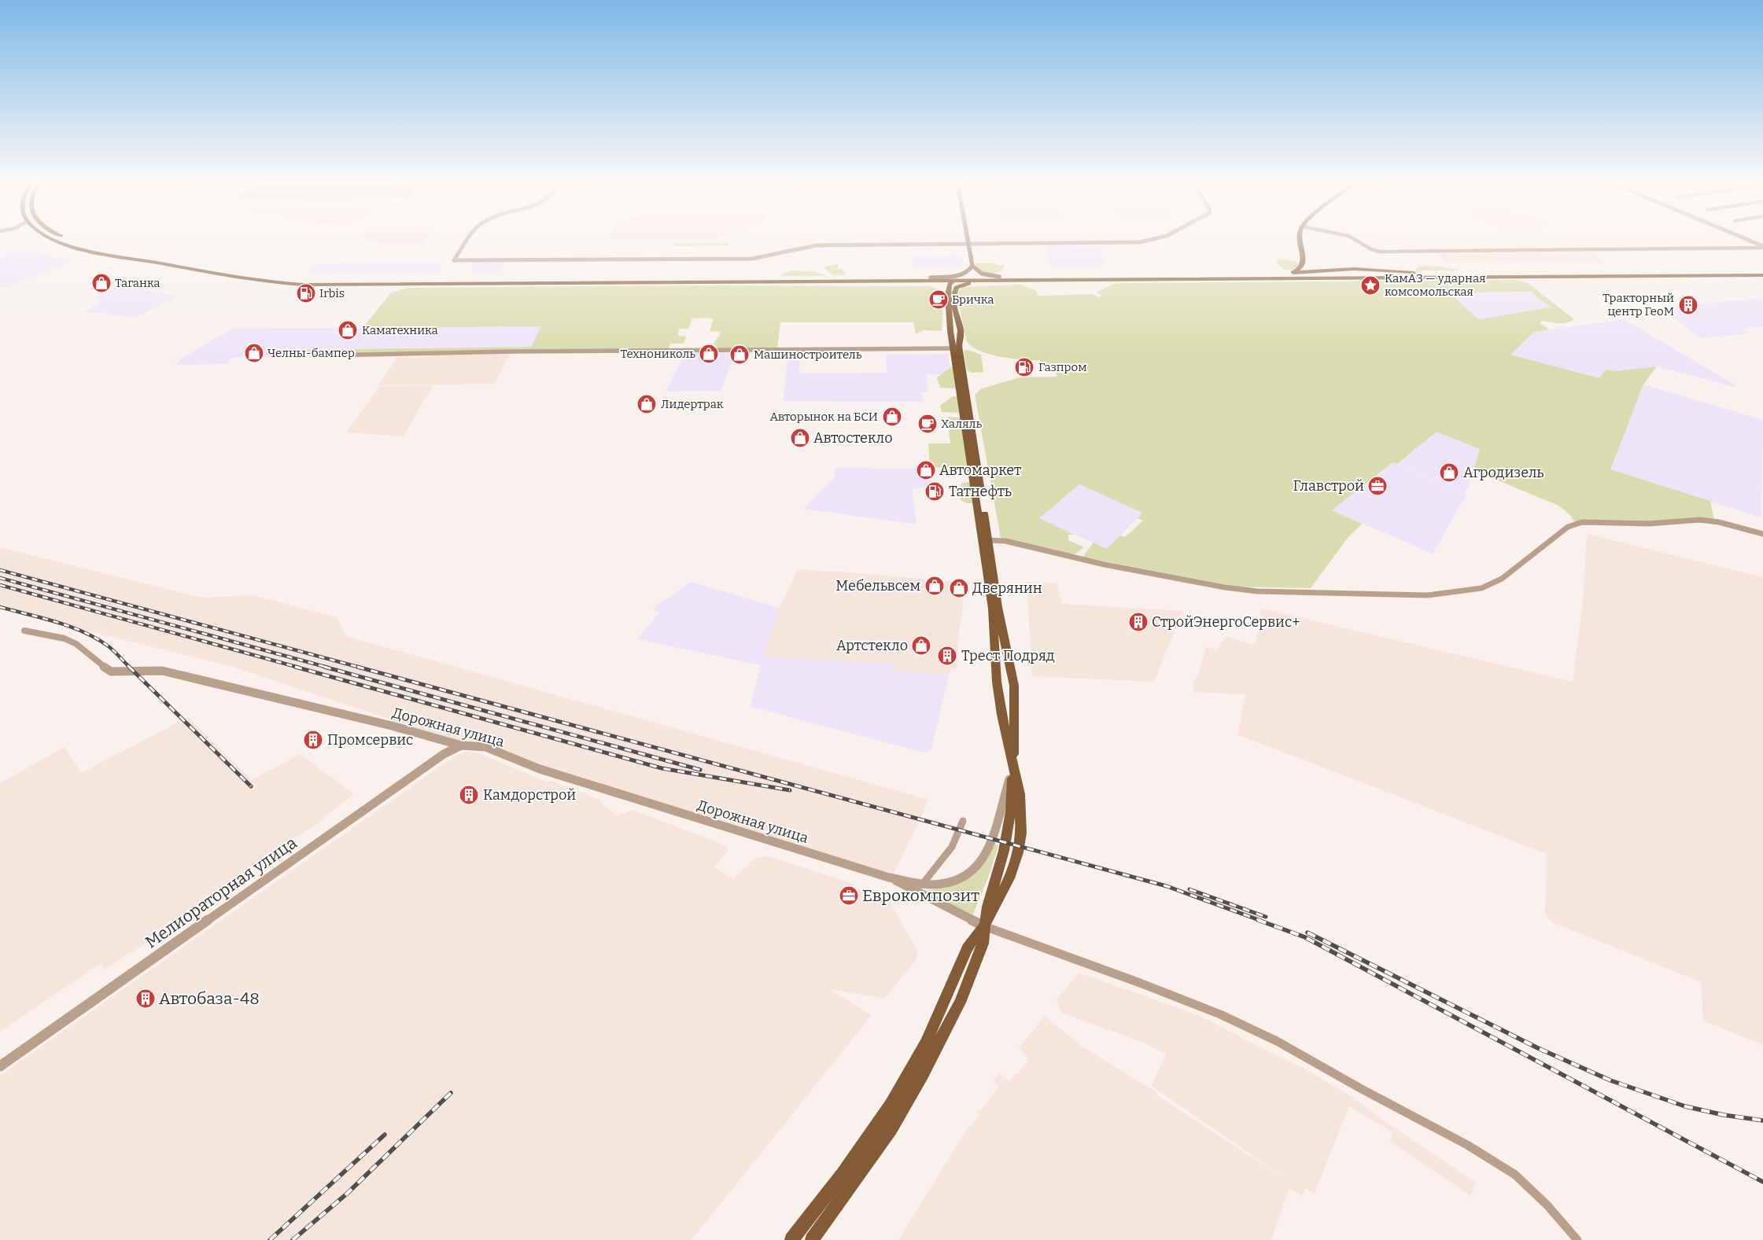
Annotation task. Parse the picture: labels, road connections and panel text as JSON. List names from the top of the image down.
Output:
{
  "streets": {
    "street": ["Дорожная улица", "Мелиораторная улица"]
  },
  "crossings": [
    ["Дорожная улица", "Мелиораторная улица"]
  ],
  "places": {
    "shop": [
      "Таганка",
      "Каматехника",
      "Челны-бампер",
      "Технониколь",
      "Машиностроитель",
      "Лидертрак",
      "Авторынок на БСИ",
      "Автостекло",
      "Автомаркет",
      "Агродизель",
      "Мебельвсем",
      "Дверянин",
      "Артстекло"
    ],
    "place": ["КамАЗ — ударная комсомольская"],
    "fuel station": ["Irbis", "Газпром", "Татнефть"],
    "cafe": ["Бричка", "Халяль"],
    "building": [
      "Тракторный центр ГеоМ",
      "СтройЭнергоСервис+",
      "Трест Подряд",
      "Промсервис",
      "Камдорстрой",
      "Автобаза-48"
    ],
    "office": ["Главстрой", "Еврокомпозит"]
  }
}
